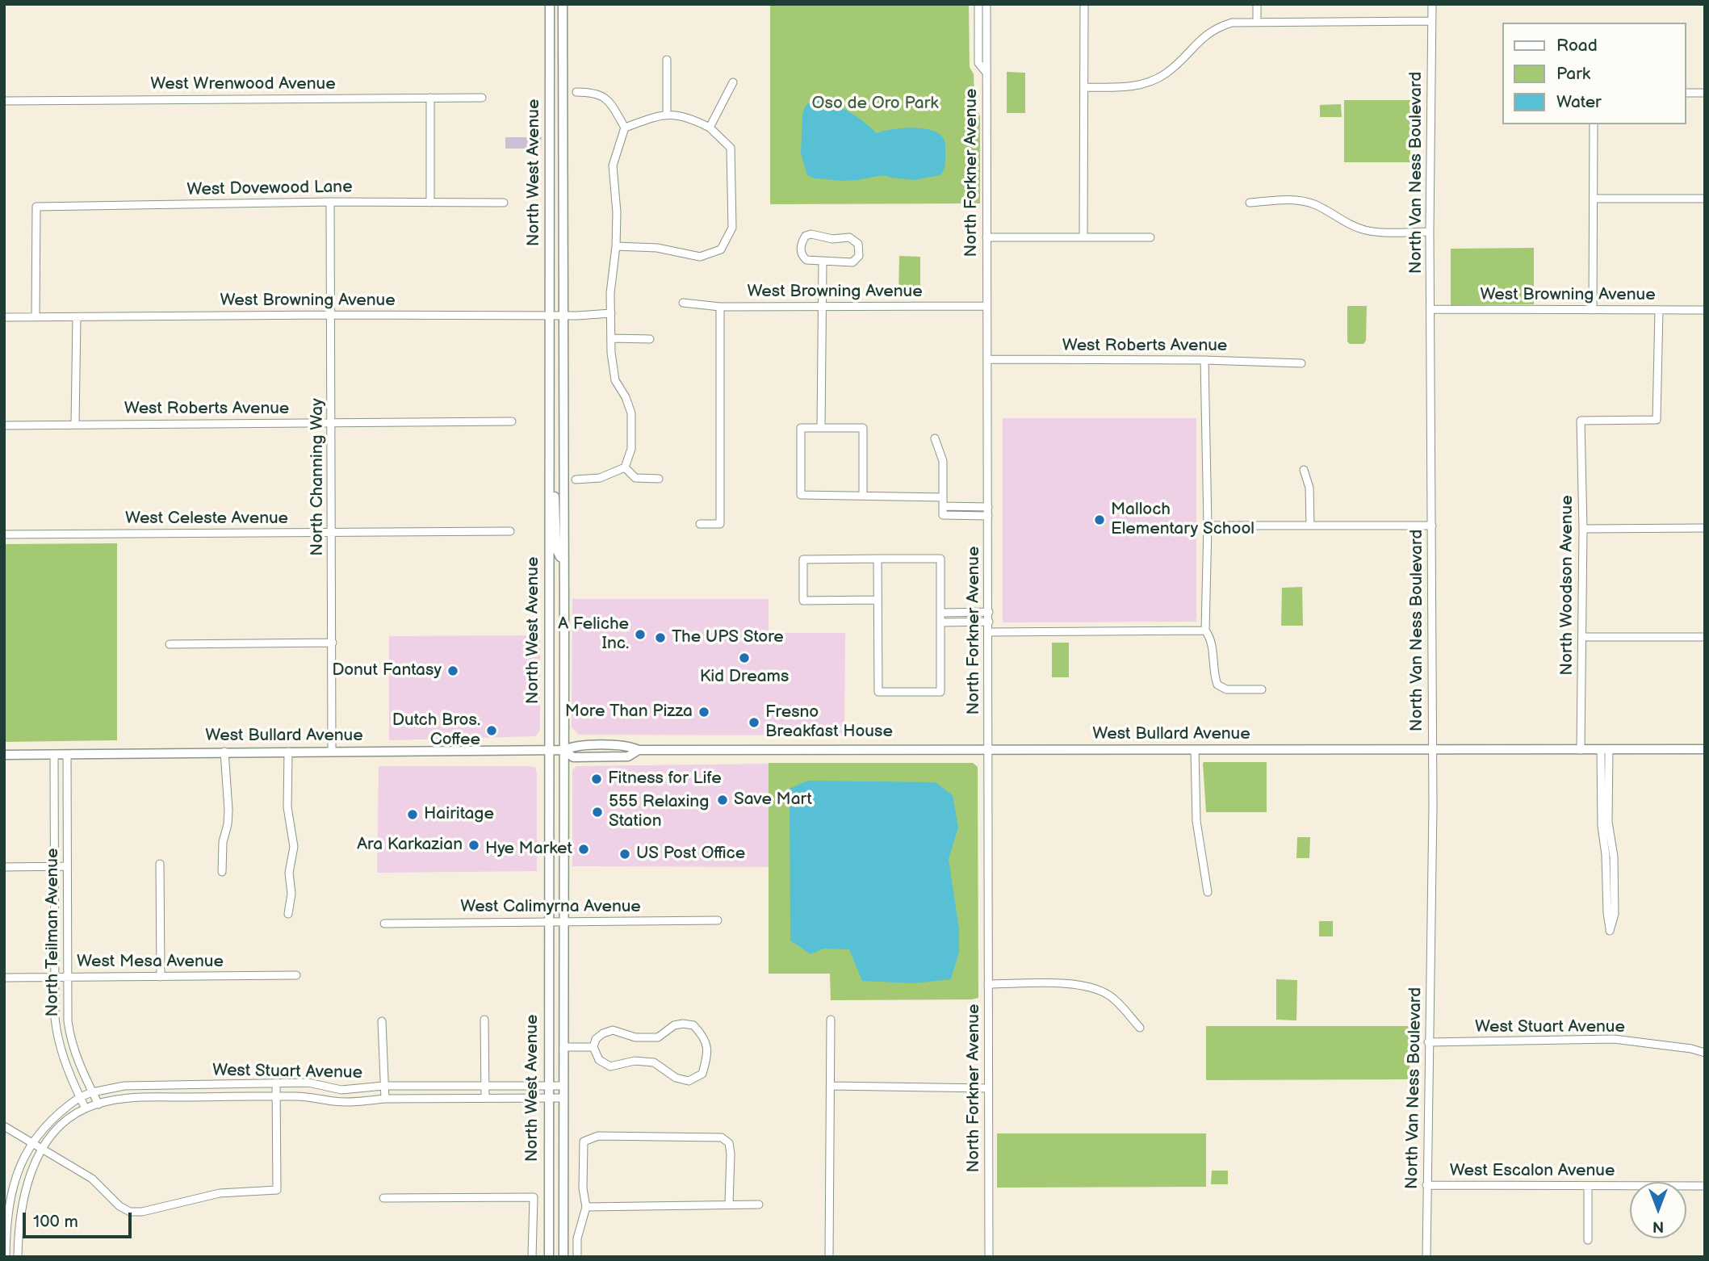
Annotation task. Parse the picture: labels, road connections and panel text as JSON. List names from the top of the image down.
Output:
{
  "streets": {
    "main road": ["North West Avenue", "West Bullard Avenue"],
    "street": [
      "West Wrenwood Avenue",
      "North Forkner Avenue",
      "North Van Ness Boulevard",
      "West Dovewood Lane",
      "West Browning Avenue",
      "West Roberts Avenue",
      "North Channing Way",
      "West Celeste Avenue",
      "North Woodson Avenue",
      "West Calimyrna Avenue",
      "North Teilman Avenue",
      "West Mesa Avenue",
      "West Stuart Avenue",
      "West Escalon Avenue"
    ]
  },
  "crossings": [
    ["North West Avenue", "West Browning Avenue"],
    ["North West Avenue", "West Bullard Avenue"],
    ["North West Avenue", "West Calimyrna Avenue"],
    ["North West Avenue", "West Stuart Avenue"],
    ["North Forkner Avenue", "West Browning Avenue"],
    ["North Forkner Avenue", "West Roberts Avenue"],
    ["North Forkner Avenue", "West Bullard Avenue"],
    ["North Van Ness Boulevard", "West Browning Avenue"],
    ["North Van Ness Boulevard", "West Bullard Avenue"],
    ["North Van Ness Boulevard", "West Stuart Avenue"],
    ["North Van Ness Boulevard", "West Escalon Avenue"],
    ["West Dovewood Lane", "West Browning Avenue"],
    ["West Dovewood Lane", "North Channing Way"],
    ["West Browning Avenue", "North Channing Way"],
    ["West Browning Avenue", "North Woodson Avenue"],
    ["West Roberts Avenue", "North Channing Way"],
    ["North Channing Way", "West Celeste Avenue"],
    ["North Channing Way", "West Bullard Avenue"],
    ["North Woodson Avenue", "West Bullard Avenue"],
    ["West Bullard Avenue", "North Teilman Avenue"],
    ["North Teilman Avenue", "West Mesa Avenue"],
    ["North Teilman Avenue", "West Stuart Avenue"]
  ],
  "parks": ["Oso de Oro Park"],
  "places": [
    "Malloch Elementary School",
    "A Feliche Inc.",
    "The UPS Store",
    "Kid Dreams",
    "Donut Fantasy",
    "More Than Pizza",
    "Fresno Breakfast House",
    "Dutch Bros. Coffee",
    "Fitness for Life",
    "Save Mart",
    "555 Relaxing Station",
    "Hairitage",
    "Ara Karkazian",
    "Hye Market",
    "US Post Office"
  ],
  "legend": ["Road", "Park", "Water"],
  "scale_bar": "100 m",
  "north": "bottom"
}
